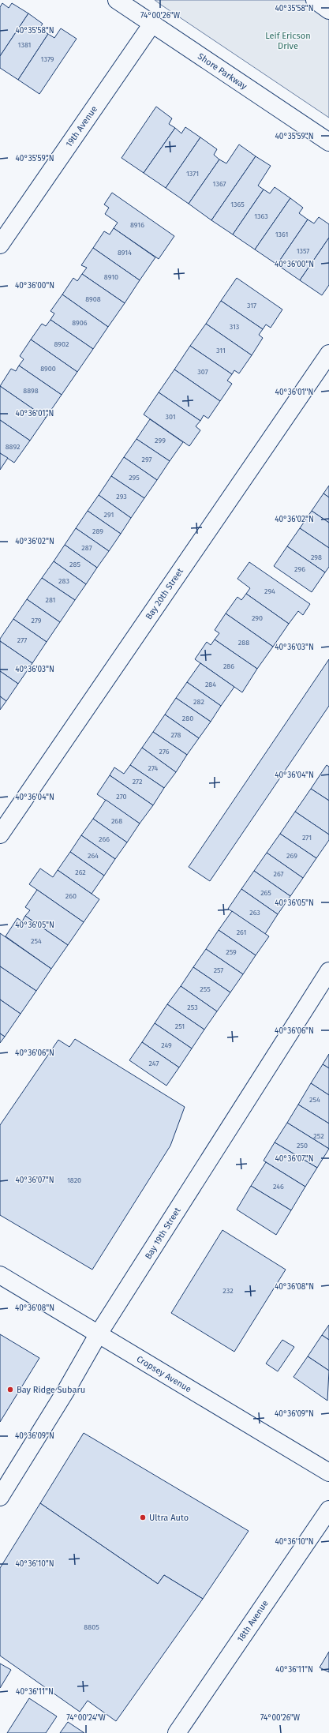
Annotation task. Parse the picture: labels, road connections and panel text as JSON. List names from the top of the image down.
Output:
{
  "streets": {
    "main road": [
      "Shore Parkway",
      "19th Avenue",
      "Bay 20th Street",
      "Bay 19th Street",
      "Cropsey Avenue",
      "18th Avenue"
    ]
  },
  "crossings": [
    ["Shore Parkway", "19th Avenue"],
    ["Bay 19th Street", "Cropsey Avenue"]
  ],
  "parks": ["Leif Ericson Drive"],
  "places": ["Bay Ridge Subaru", "Ultra Auto"],
  "house_numbers": [
    "1381",
    "1379",
    "1371",
    "1367",
    "1365",
    "1363",
    "8916",
    "1361",
    "1357",
    "8914",
    "8910",
    "8908",
    "317",
    "8906",
    "313",
    "8902",
    "311",
    "8900",
    "307",
    "8898",
    "301",
    "299",
    "8892",
    "297",
    "295",
    "293",
    "291",
    "289",
    "287",
    "298",
    "285",
    "296",
    "283",
    "294",
    "281",
    "290",
    "279",
    "277",
    "288",
    "286",
    "284",
    "282",
    "280",
    "278",
    "276",
    "274",
    "272",
    "270",
    "268",
    "271",
    "266",
    "264",
    "269",
    "262",
    "267",
    "265",
    "260",
    "263",
    "261",
    "254",
    "259",
    "257",
    "255",
    "253",
    "251",
    "249",
    "247",
    "254",
    "252",
    "250",
    "1820",
    "246",
    "232",
    "8805"
  ],
  "coordinates": [
    "40°35'58\"N",
    "74°00'26\"W",
    "40°35'59\"N",
    "40°36'00\"N",
    "40°36'01\"N",
    "40°36'02\"N",
    "40°36'03\"N",
    "40°36'04\"N",
    "40°36'05\"N",
    "40°36'06\"N",
    "40°36'07\"N",
    "40°36'08\"N",
    "40°36'09\"N",
    "40°36'10\"N",
    "40°36'11\"N",
    "74°00'24\"W"
  ]
}
